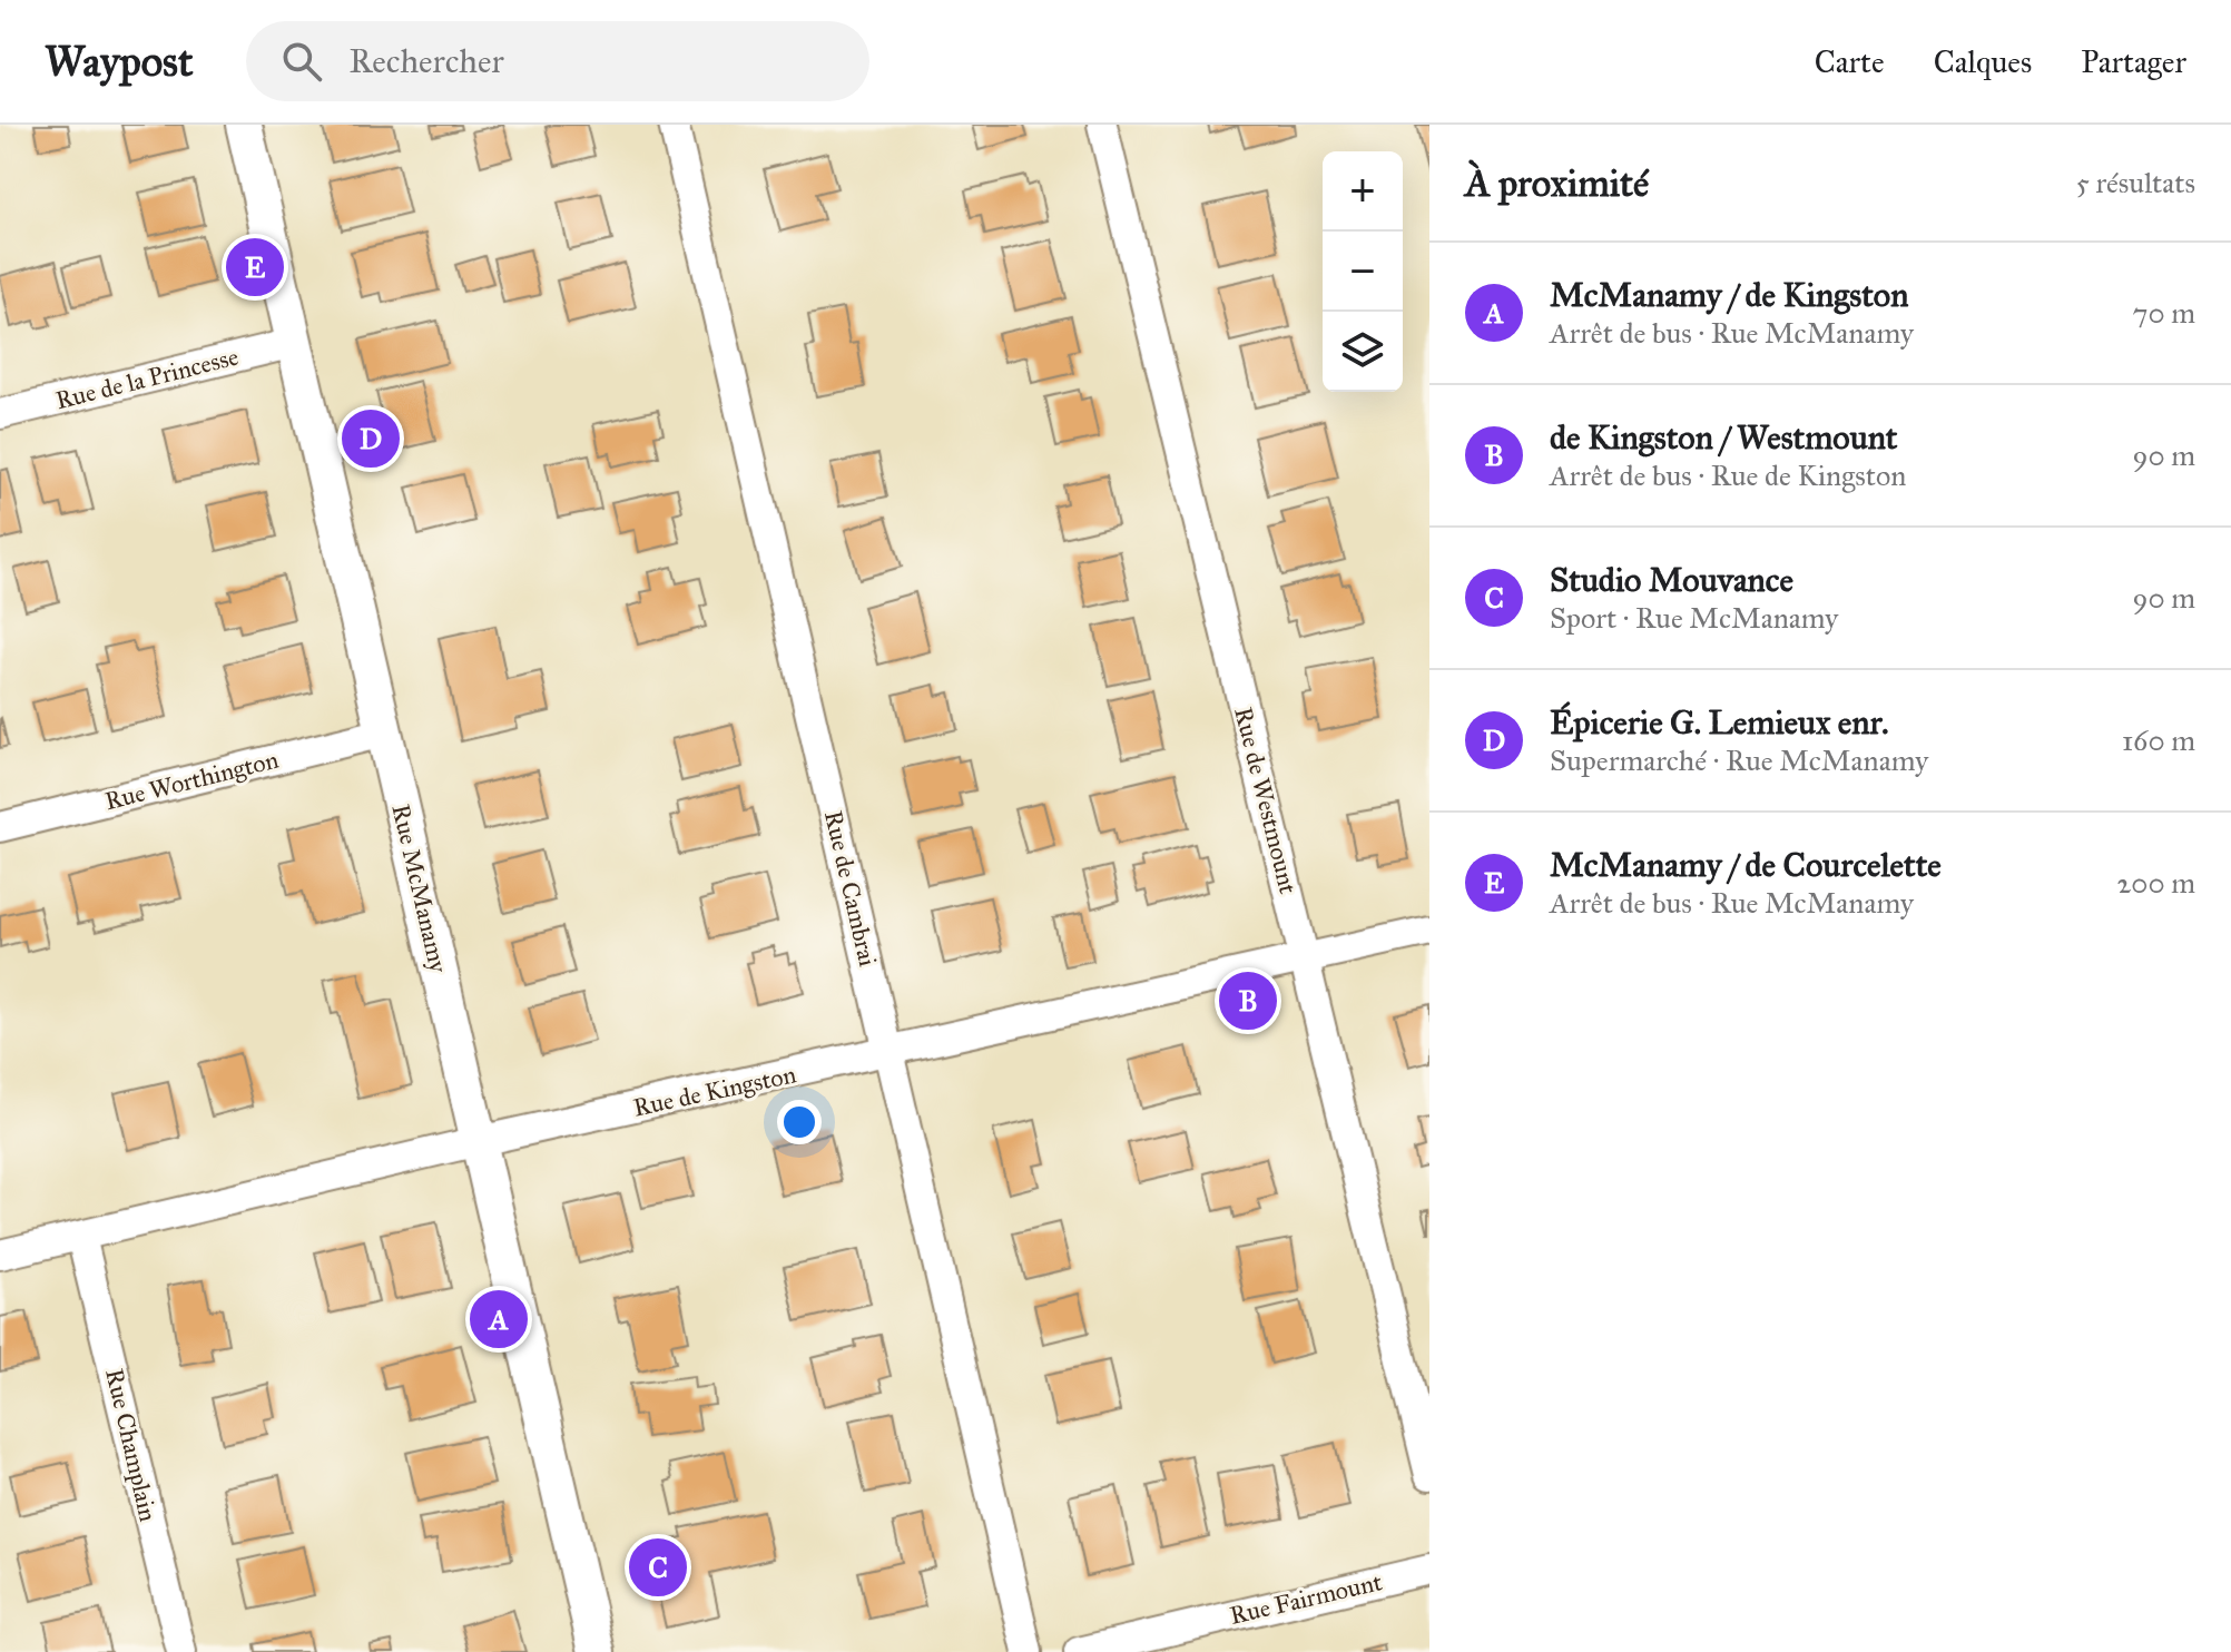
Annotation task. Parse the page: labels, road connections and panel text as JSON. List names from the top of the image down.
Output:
{
  "streets": {
    "street": [
      "Rue de la Princesse",
      "Rue Worthington",
      "Rue de Westmount",
      "Rue McManamy",
      "Rue de Cambrai",
      "Rue de Kingston",
      "Rue Champlain",
      "Rue Fairmount"
    ]
  },
  "crossings": [
    ["Rue de la Princesse", "Rue McManamy"],
    ["Rue Worthington", "Rue McManamy"],
    ["Rue de Westmount", "Rue de Kingston"],
    ["Rue McManamy", "Rue de Kingston"],
    ["Rue de Cambrai", "Rue de Kingston"],
    ["Rue de Kingston", "Rue Champlain"]
  ],
  "page": {
    "header": "Waypost",
    "search": "Rechercher",
    "nav": ["Carte", "Calques", "Partager"],
    "heading": ["À proximité", "5 résultats"],
    "map_buttons": ["+", "−"],
    "pins": [
      "E",
      "D",
      "B",
      "A",
      "C"
    ],
    "list": [
      {
        "mark": "A",
        "name": "McManamy / de Kingston",
        "note": "Arrêt de bus · Rue McManamy",
        "value": "70 m"
      },
      {
        "mark": "B",
        "name": "de Kingston / Westmount",
        "note": "Arrêt de bus · Rue de Kingston",
        "value": "90 m"
      },
      {
        "mark": "C",
        "name": "Studio Mouvance",
        "note": "Sport · Rue McManamy",
        "value": "90 m"
      },
      {
        "mark": "D",
        "name": "Épicerie G. Lemieux enr.",
        "note": "Supermarché · Rue McManamy",
        "value": "160 m"
      },
      {
        "mark": "E",
        "name": "McManamy / de Courcelette",
        "note": "Arrêt de bus · Rue McManamy",
        "value": "200 m"
      }
    ]
  }
}
